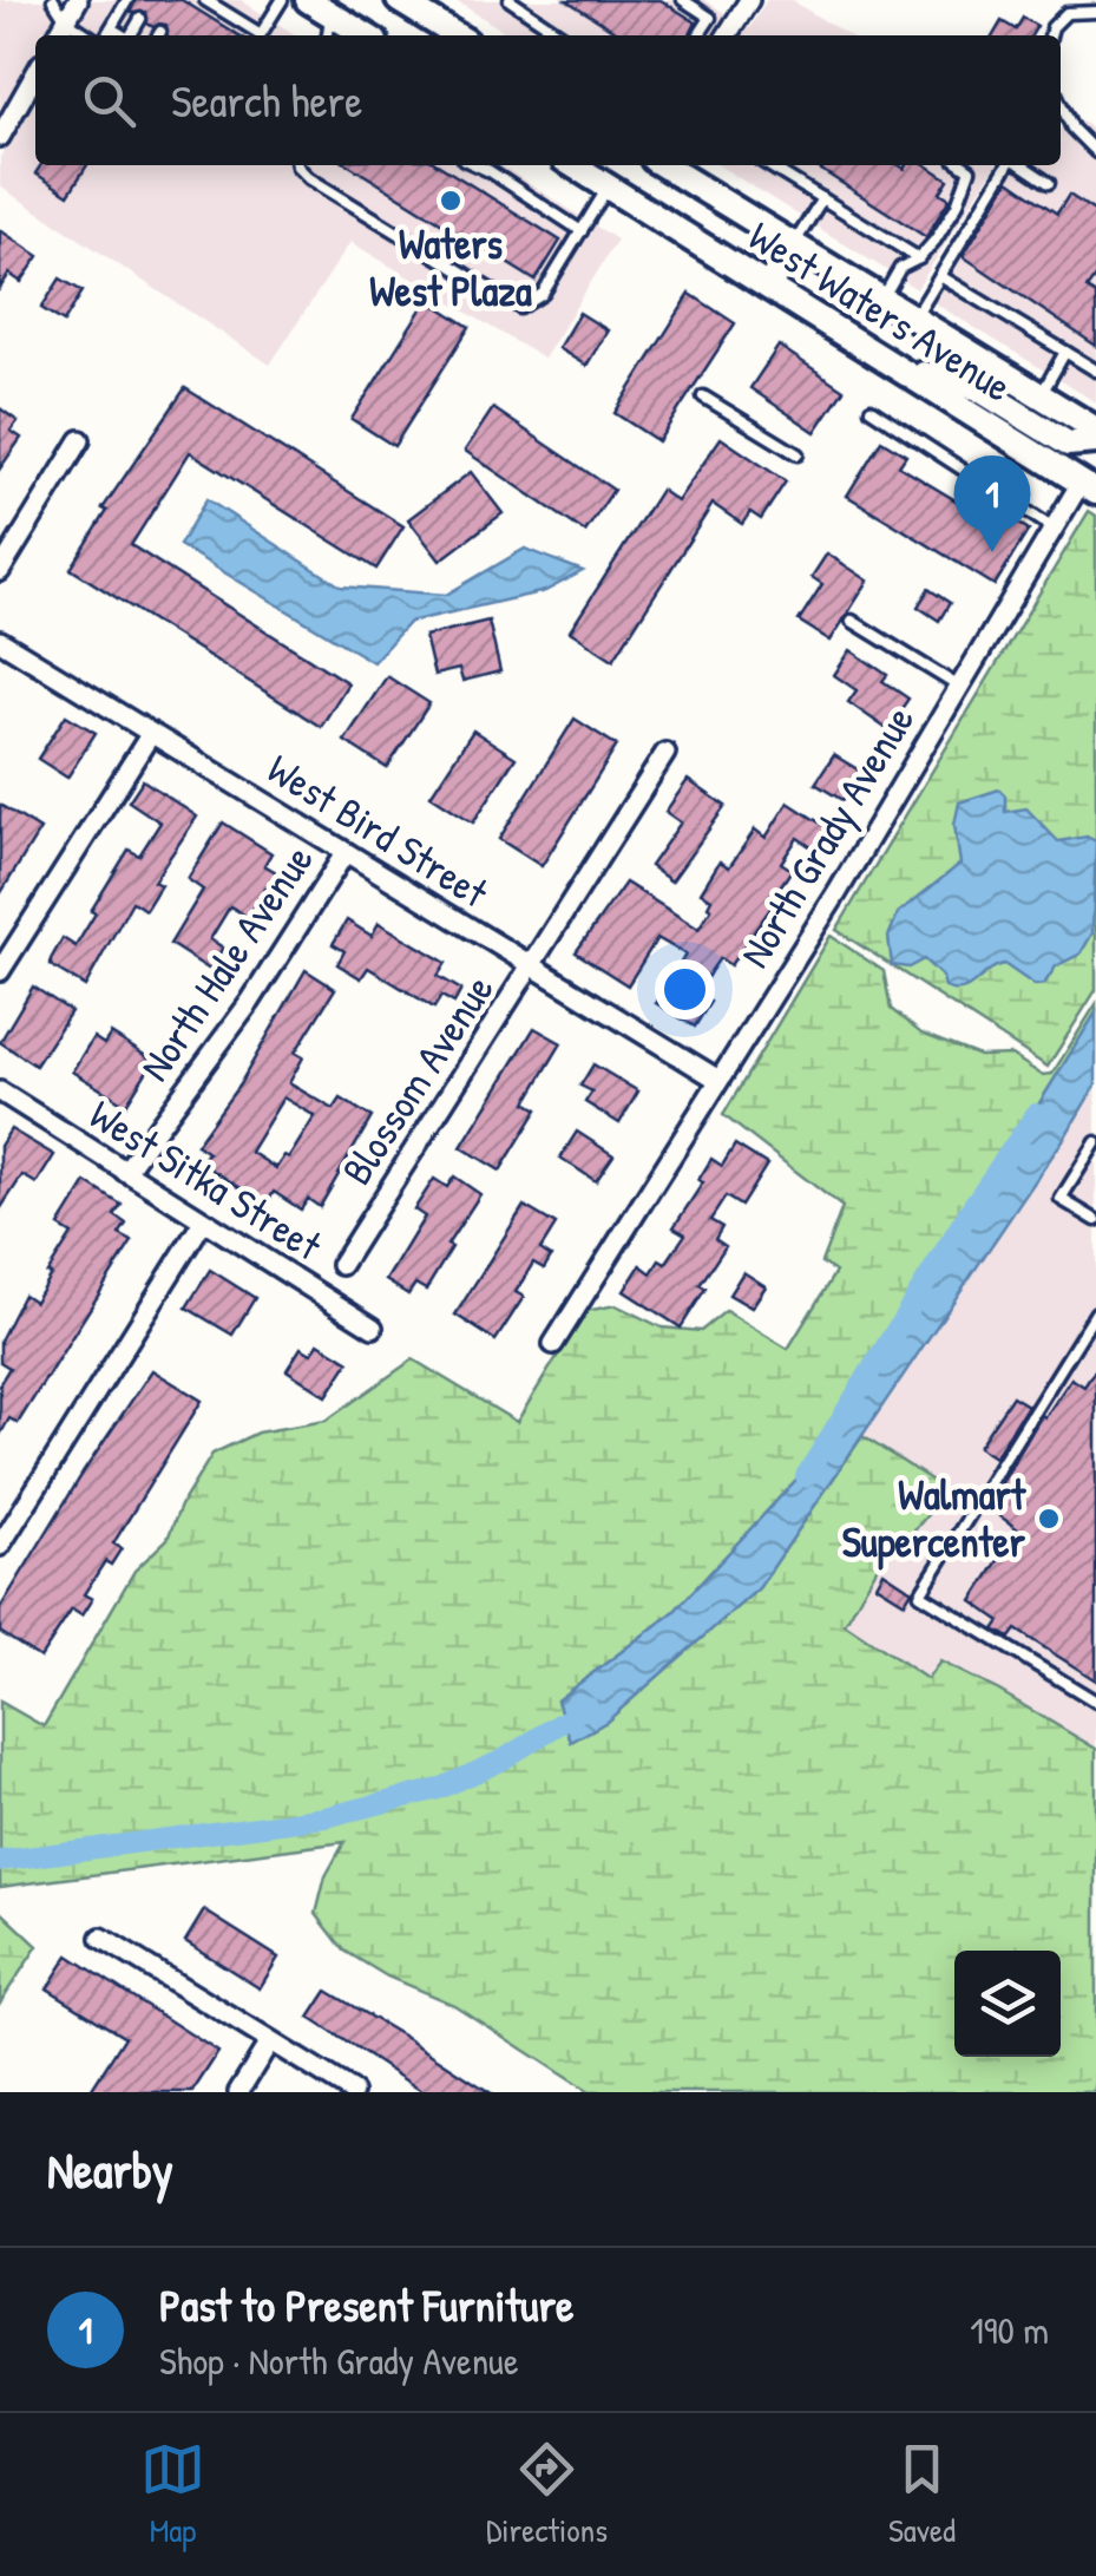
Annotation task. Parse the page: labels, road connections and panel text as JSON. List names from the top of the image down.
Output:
{
  "streets": {
    "main road": ["West Waters Avenue"],
    "street": [
      "West Bird Street",
      "North Grady Avenue",
      "North Hale Avenue",
      "Blossom Avenue",
      "West Sitka Street"
    ]
  },
  "crossings": [
    ["West Waters Avenue", "North Grady Avenue"],
    ["West Bird Street", "North Grady Avenue"],
    ["West Bird Street", "North Hale Avenue"],
    ["West Bird Street", "Blossom Avenue"],
    ["North Hale Avenue", "West Sitka Street"]
  ],
  "places": ["Waters West Plaza", "Walmart Supercenter"],
  "page": {
    "search": "Search here",
    "pins": "1",
    "heading": "Nearby",
    "list": [
      {
        "mark": "1",
        "name": "Past to Present Furniture",
        "note": "Shop · North Grady Avenue",
        "value": "190 m"
      }
    ],
    "nav": ["Map", "Directions", "Saved"]
  }
}
